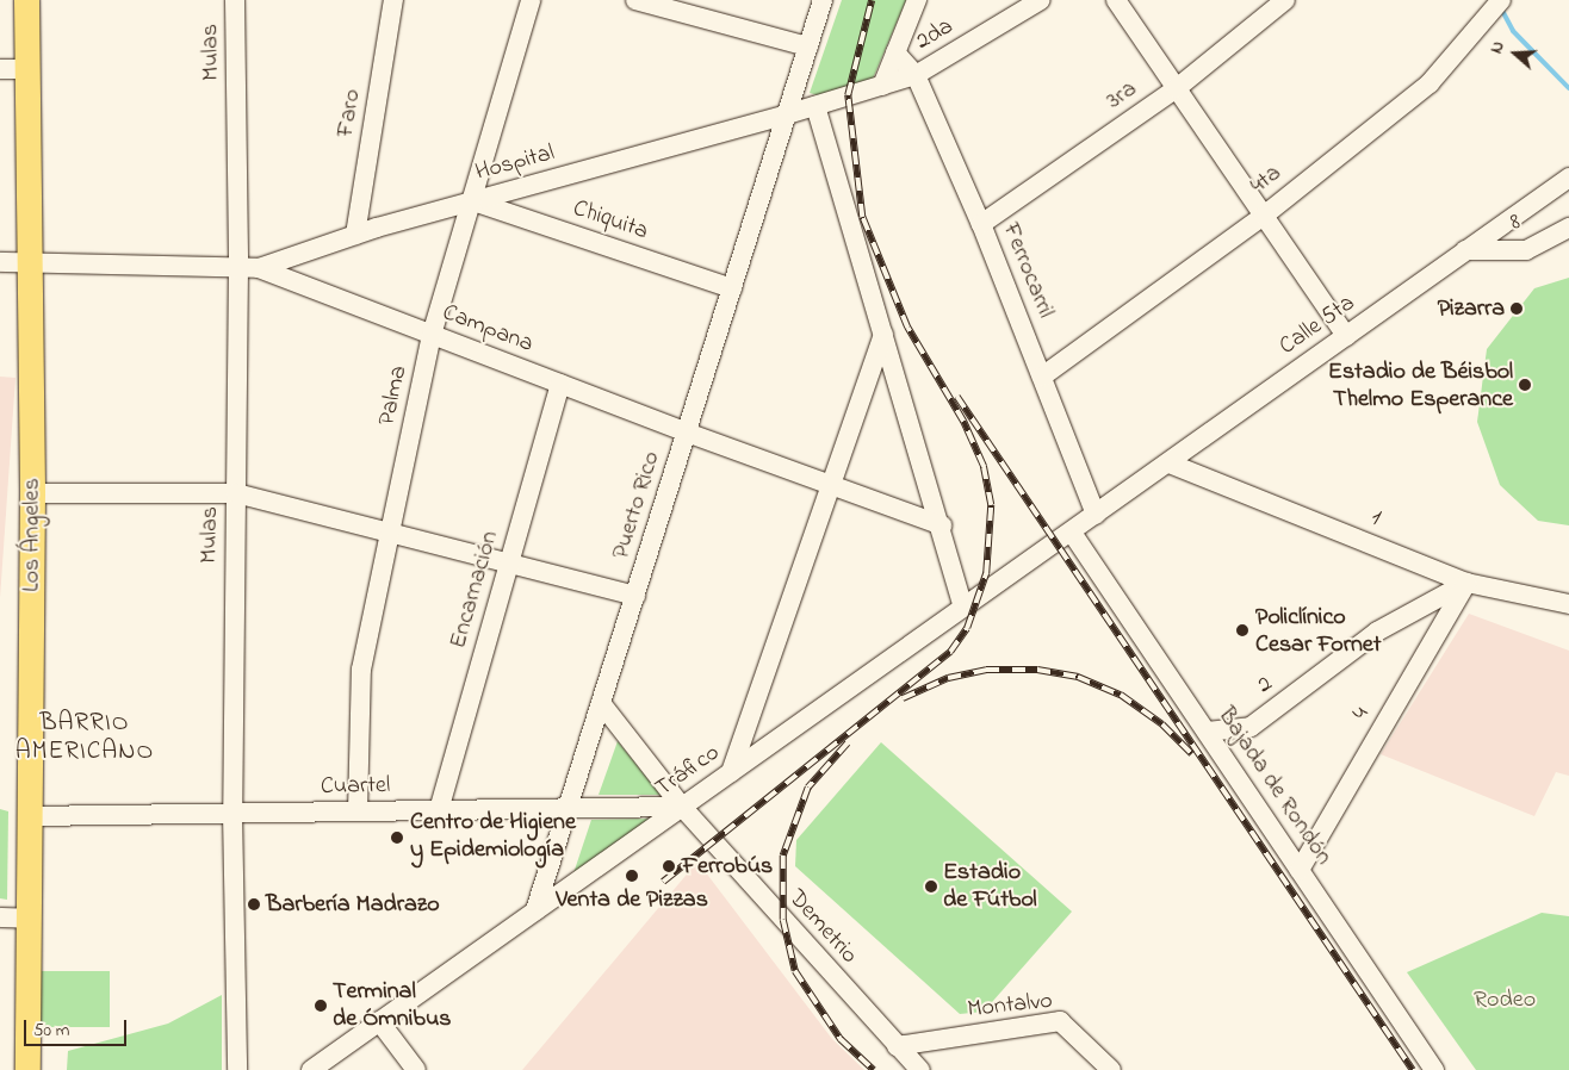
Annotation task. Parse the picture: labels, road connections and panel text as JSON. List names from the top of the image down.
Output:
{
  "streets": {
    "main road": ["Los Ángeles"],
    "street": [
      "2da",
      "Mulas",
      "3ra",
      "Faro",
      "Hospital",
      "4ta",
      "Chiquita",
      "8",
      "Ferrocarril",
      "Calle 5ta",
      "Campana",
      "Palma",
      "Puerto Rico",
      "1",
      "Encarnación",
      "2",
      "4",
      "Tráfico",
      "Cuartel",
      "Bajada de Rondón",
      "Demetrio",
      "Montalvo"
    ]
  },
  "crossings": [
    ["2da", "Ferrocarril"],
    ["Mulas", "Campana"],
    ["Mulas", "Cuartel"],
    ["3ra", "Ferrocarril"],
    ["Faro", "Hospital"],
    ["Hospital", "Chiquita"],
    ["Hospital", "Campana"],
    ["Hospital", "Palma"],
    ["Hospital", "Puerto Rico"],
    ["4ta", "Ferrocarril"],
    ["Chiquita", "Palma"],
    ["Chiquita", "Puerto Rico"],
    ["8", "Calle 5ta"],
    ["Ferrocarril", "Calle 5ta"],
    ["Ferrocarril", "Tráfico"],
    ["Calle 5ta", "1"],
    ["Calle 5ta", "Tráfico"],
    ["Campana", "Palma"],
    ["Campana", "Puerto Rico"],
    ["Campana", "Los Ángeles"],
    ["Campana", "Encarnación"],
    ["Palma", "Cuartel"],
    ["Puerto Rico", "Tráfico"],
    ["Puerto Rico", "Cuartel"],
    ["Puerto Rico", "Demetrio"],
    ["1", "2"],
    ["1", "4"],
    ["Los Ángeles", "Cuartel"],
    ["Encarnación", "Cuartel"],
    ["2", "4"],
    ["2", "Bajada de Rondón"],
    ["4", "Bajada de Rondón"],
    ["Tráfico", "Cuartel"],
    ["Tráfico", "Bajada de Rondón"],
    ["Tráfico", "Demetrio"],
    ["Cuartel", "Demetrio"],
    ["Demetrio", "Montalvo"]
  ],
  "districts": ["BARRIO AMERICANO"],
  "parks": ["Rodeo"],
  "places": [
    "Pizarra",
    "Estadio de Béisbol Thelmo Esperance",
    "Policlínico Cesar Fornet",
    "Centro de Higiene y Epidemiología",
    "Ferrobús",
    "Venta de Pizzas",
    "Estadio de Fútbol",
    "Barbería Madrazo",
    "Terminal de Ómnibus"
  ],
  "scale_bar": "50 m",
  "north": "left"
}
